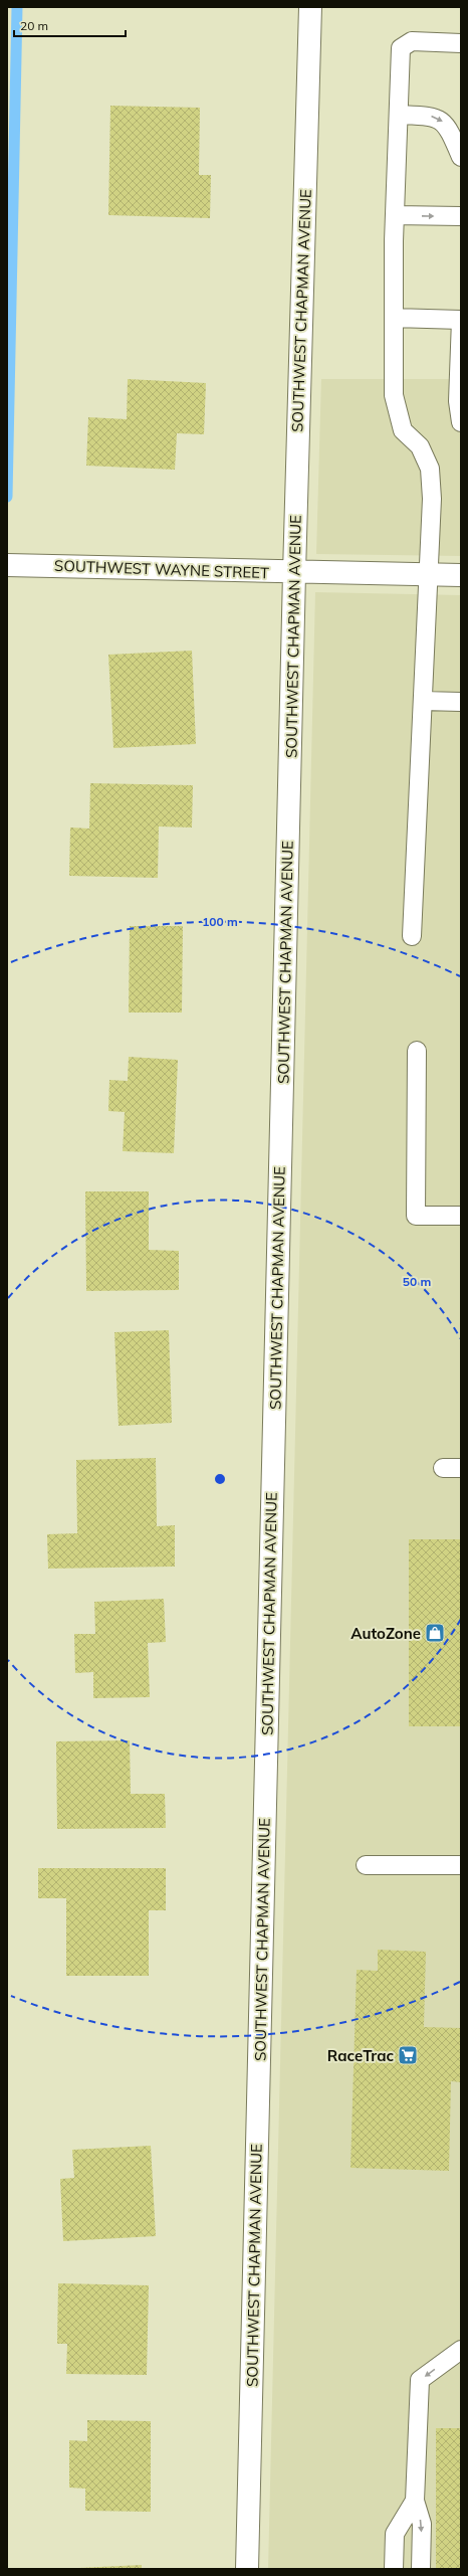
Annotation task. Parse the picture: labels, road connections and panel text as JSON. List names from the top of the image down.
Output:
{
  "streets": {
    "street": ["SOUTHWEST CHAPMAN AVENUE", "SOUTHWEST WAYNE STREET"]
  },
  "crossings": [
    ["SOUTHWEST CHAPMAN AVENUE", "SOUTHWEST WAYNE STREET"]
  ],
  "places": {
    "shop": ["AutoZone"],
    "supermarket": ["RaceTrac"]
  },
  "scale_bar": "20 m",
  "rings": ["100 m", "50 m"]
}
